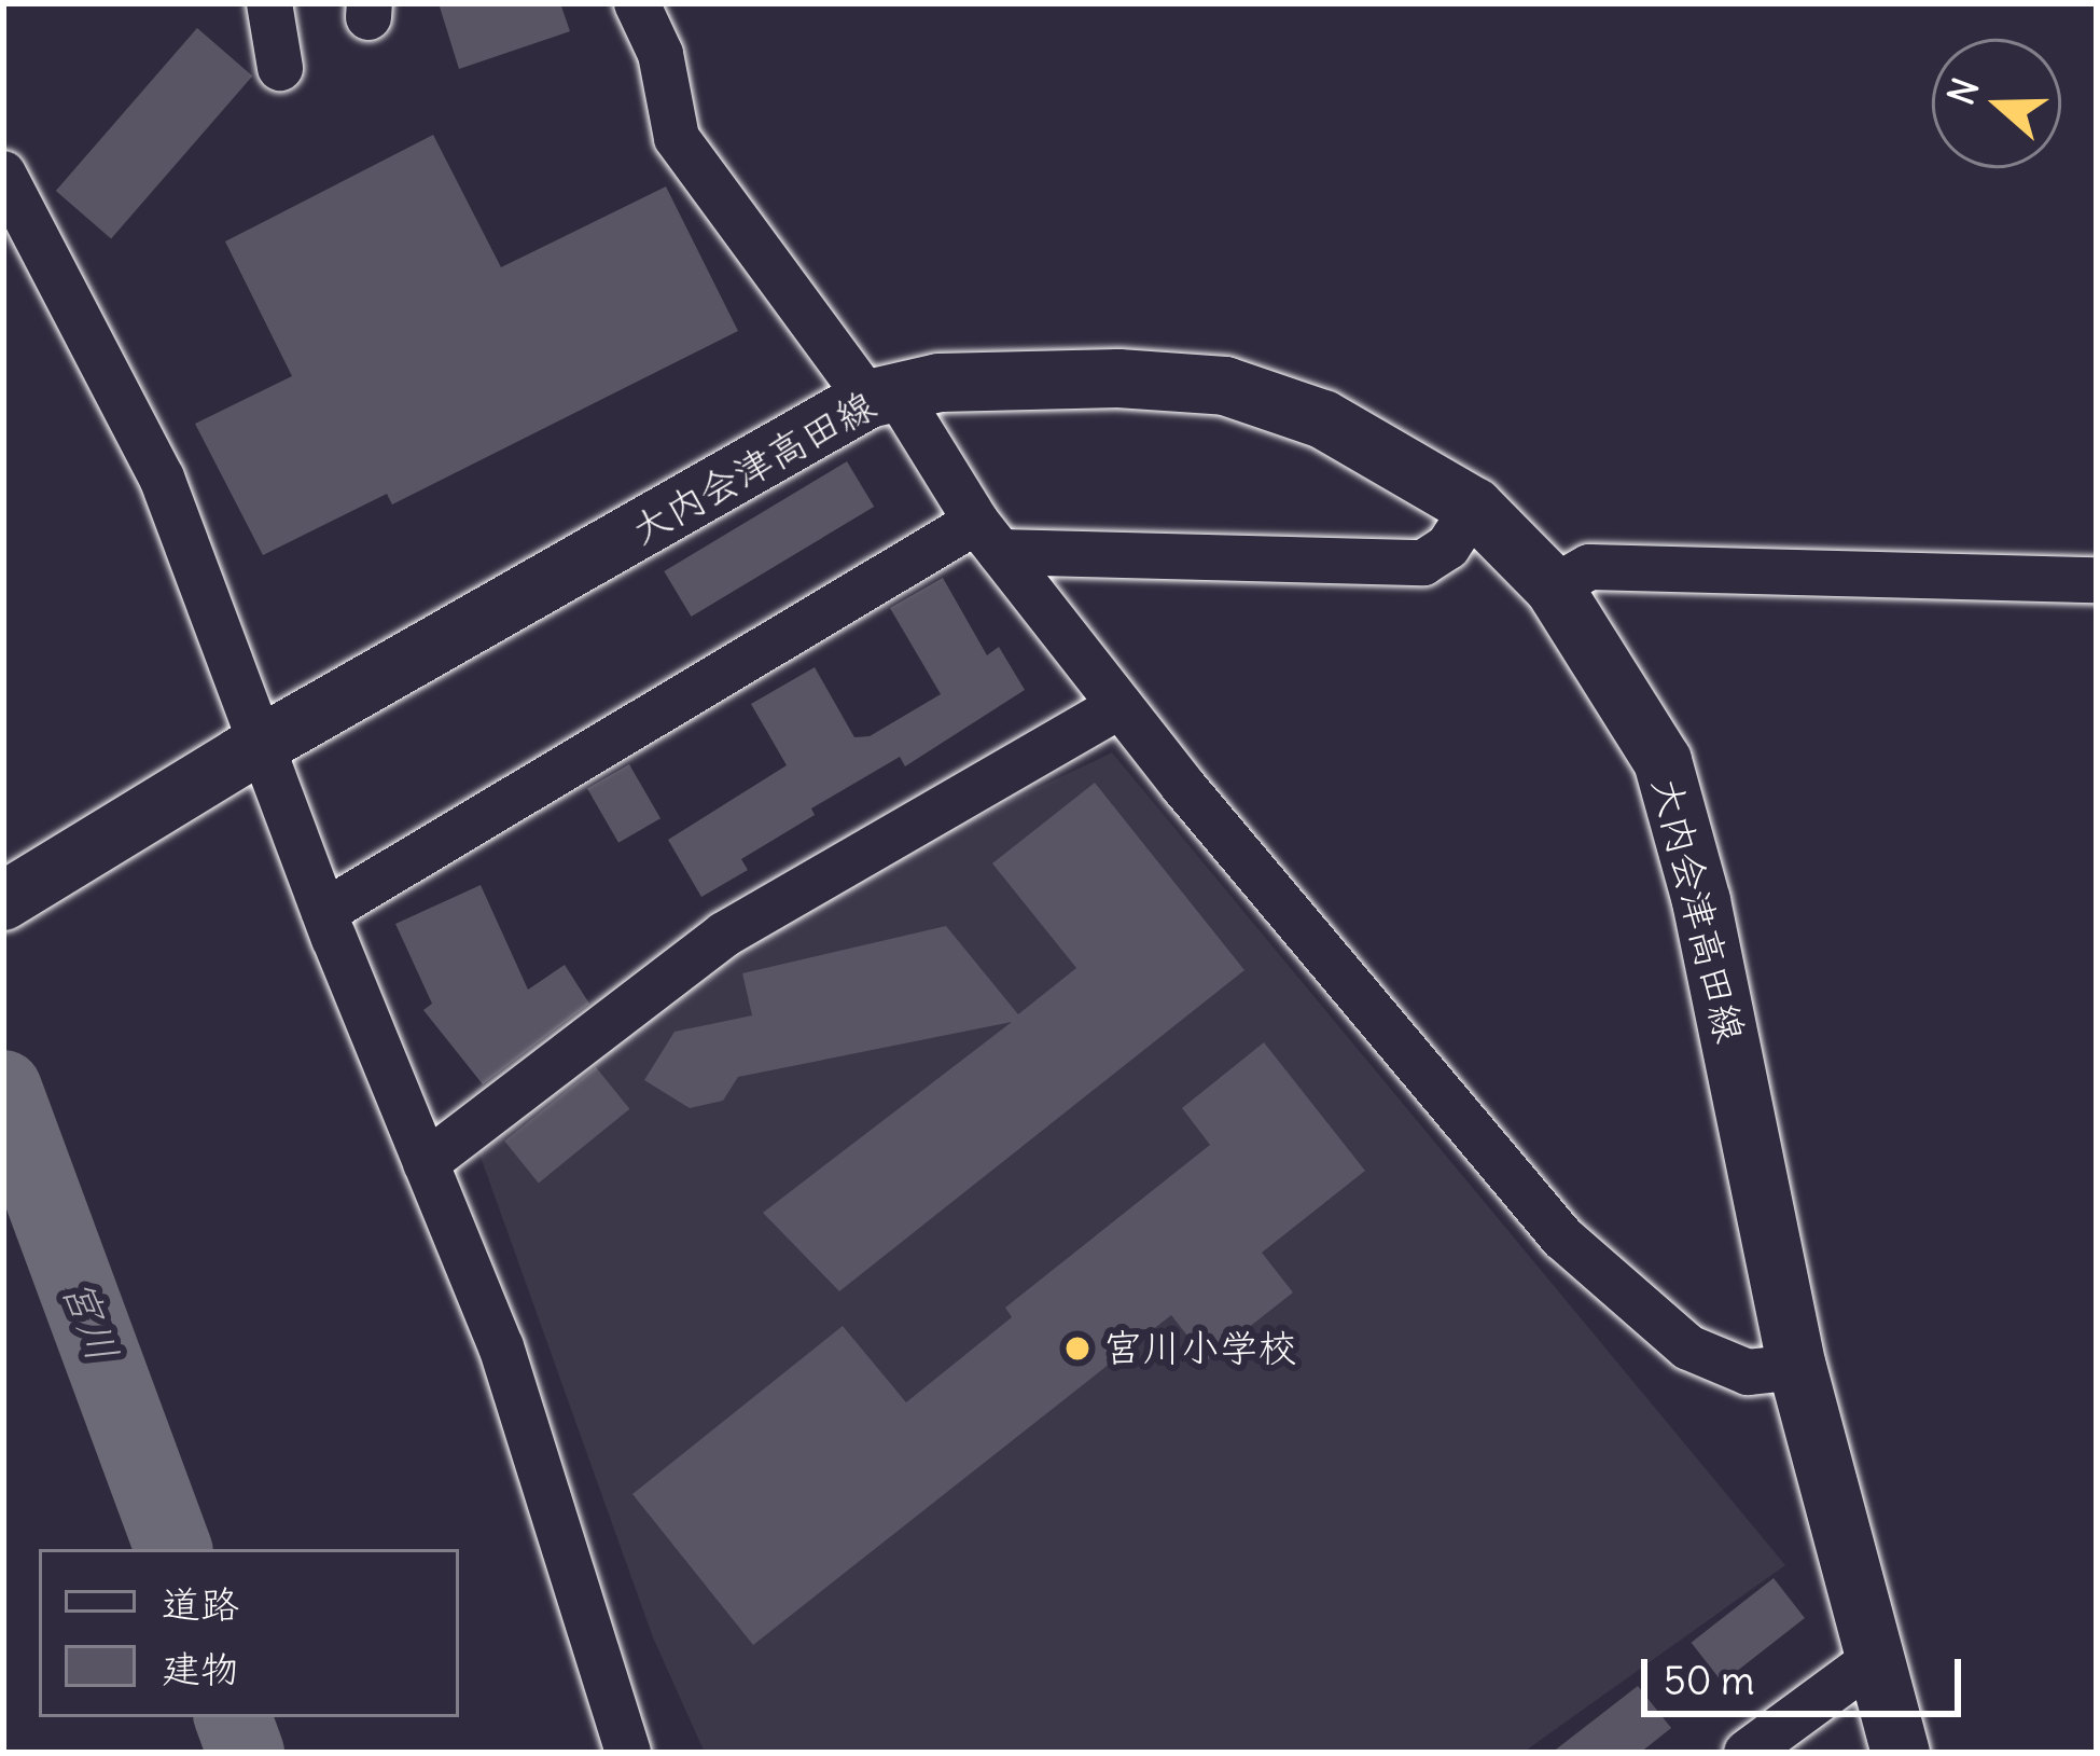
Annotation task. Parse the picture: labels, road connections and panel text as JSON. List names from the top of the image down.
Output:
{
  "streets": {
    "main road": ["大内会津高田線"]
  },
  "water": ["宮川"],
  "places": ["宮川小学校"],
  "legend": ["道路", "建物"],
  "scale_bar": "50 m",
  "north": "left"
}
